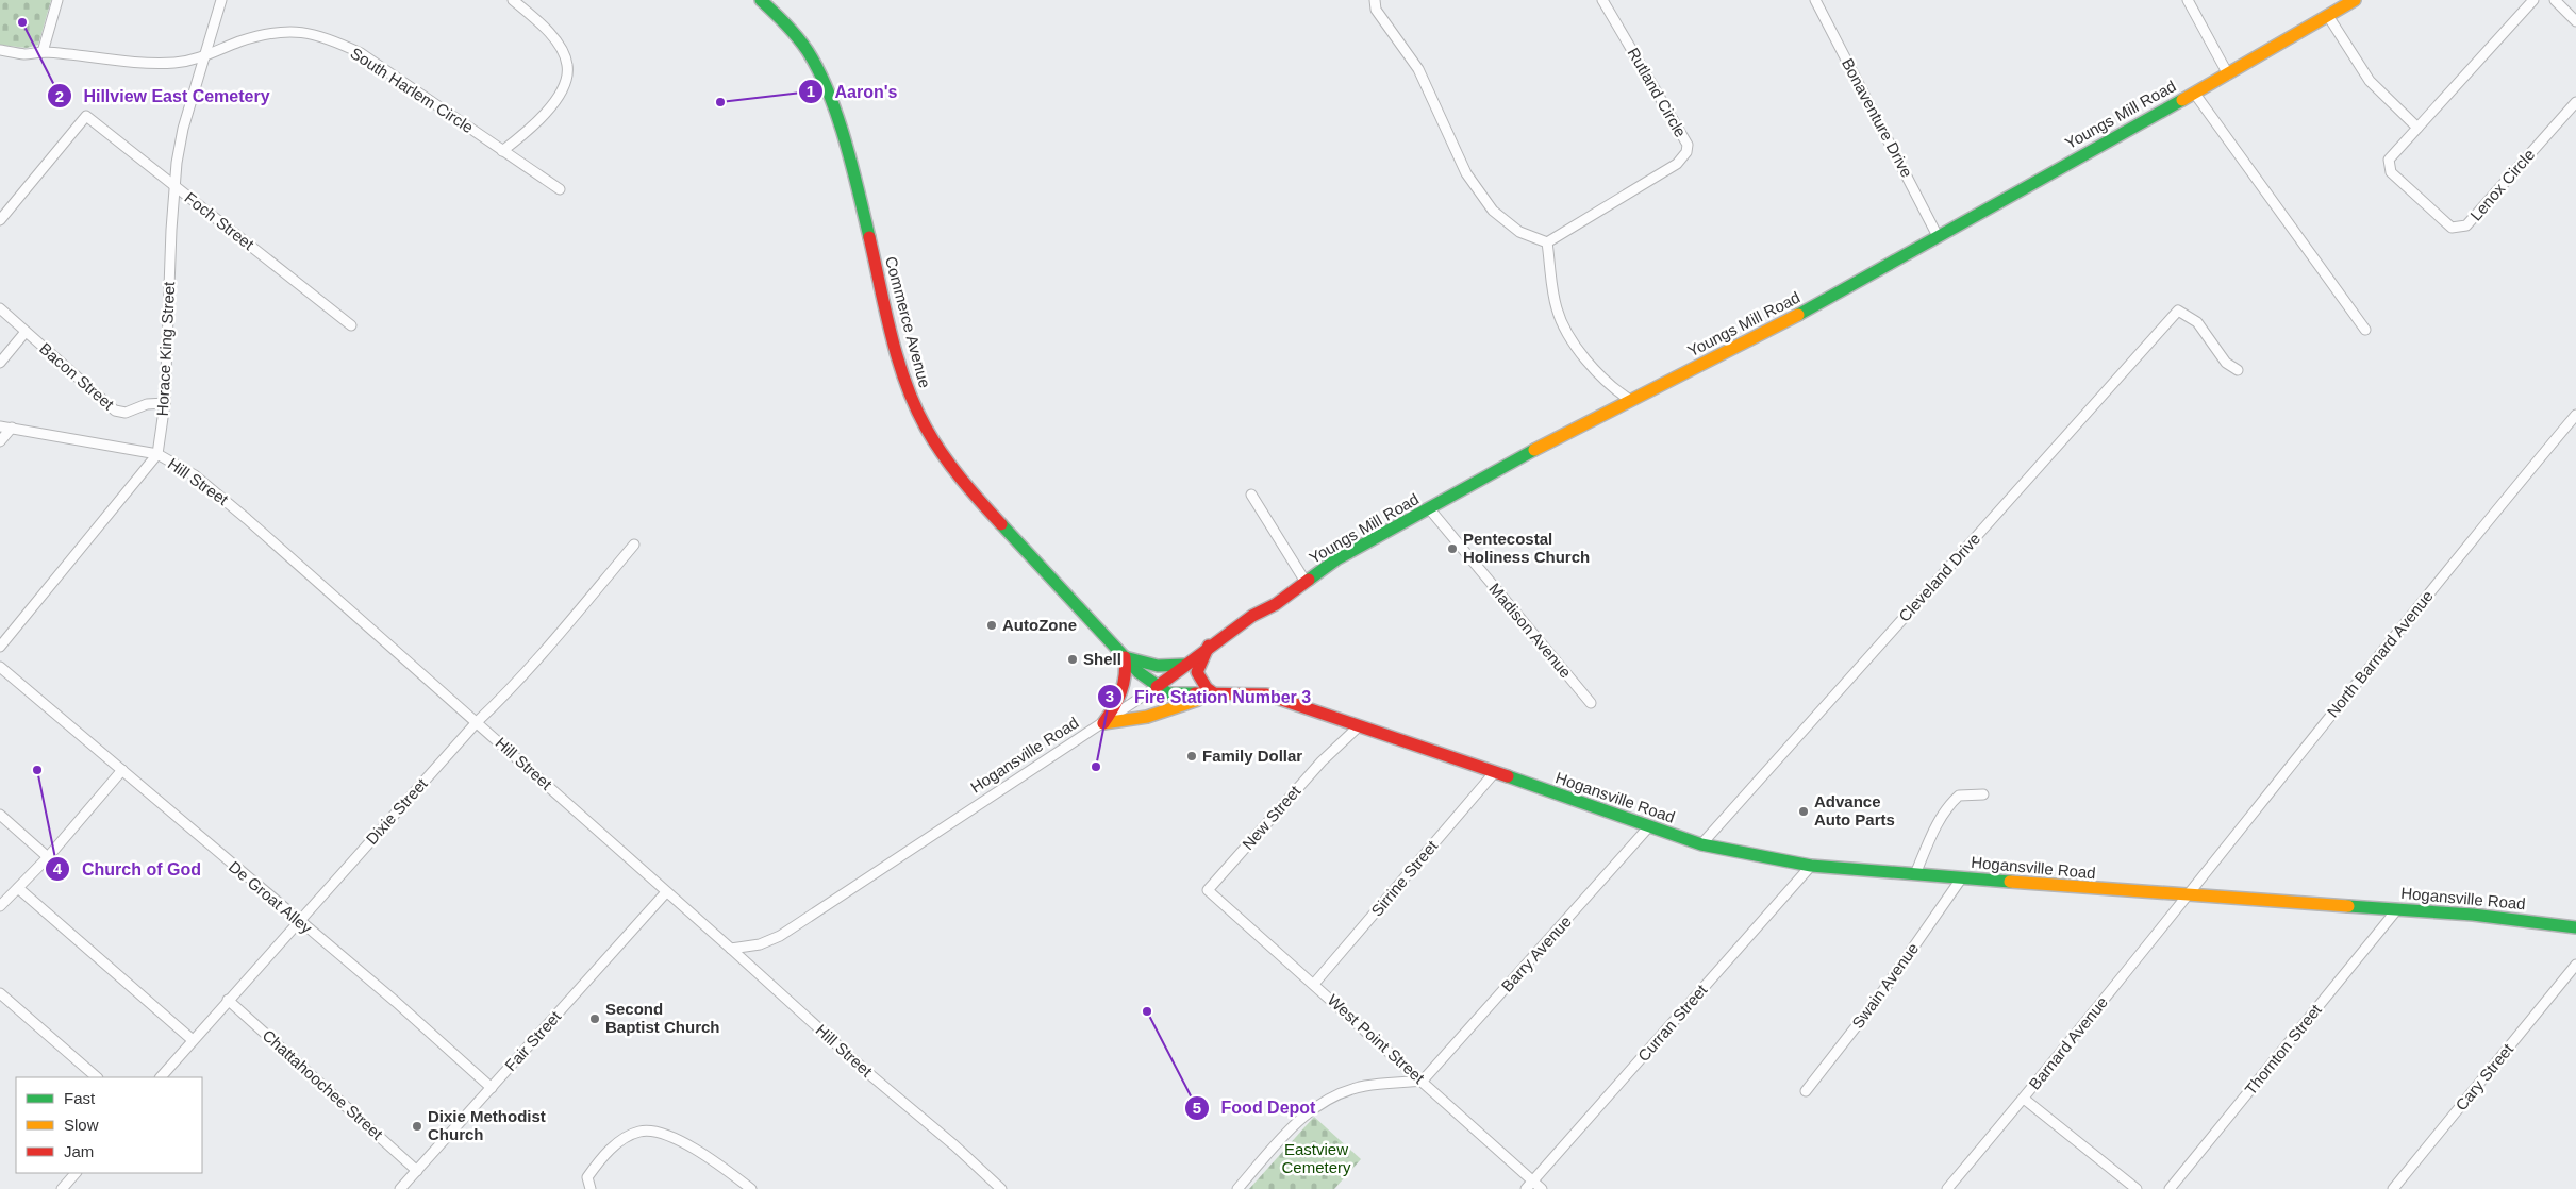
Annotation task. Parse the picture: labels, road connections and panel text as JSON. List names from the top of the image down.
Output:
{
  "streets": {
    "main road": ["Youngs Mill Road", "Commerce Avenue", "Hogansville Road"],
    "street": [
      "South Harlem Circle",
      "Rutland Circle",
      "Bonaventure Drive",
      "Lenox Circle",
      "Foch Street",
      "Horace King Street",
      "Bacon Street",
      "Hill Street",
      "Cleveland Drive",
      "Madison Avenue",
      "North Barnard Avenue",
      "Dixie Street",
      "New Street",
      "Sirrine Street",
      "De Groat Alley",
      "Barry Avenue",
      "Swain Avenue",
      "Curran Street",
      "West Point Street",
      "Fair Street",
      "Barnard Avenue",
      "Thornton Street",
      "Cary Street",
      "Chattahoochee Street"
    ]
  },
  "crossings": [
    ["South Harlem Circle", "Horace King Street"],
    ["Youngs Mill Road", "Bonaventure Drive"],
    ["Youngs Mill Road", "Commerce Avenue"],
    ["Youngs Mill Road", "Madison Avenue"],
    ["Youngs Mill Road", "Hogansville Road"],
    ["Foch Street", "Horace King Street"],
    ["Commerce Avenue", "Hogansville Road"],
    ["Horace King Street", "Bacon Street"],
    ["Horace King Street", "Hill Street"],
    ["Hill Street", "Hogansville Road"],
    ["Hill Street", "Dixie Street"],
    ["Hill Street", "Fair Street"],
    ["Cleveland Drive", "Hogansville Road"],
    ["North Barnard Avenue", "Hogansville Road"],
    ["North Barnard Avenue", "Barnard Avenue"],
    ["Hogansville Road", "New Street"],
    ["Hogansville Road", "Sirrine Street"],
    ["Hogansville Road", "Barry Avenue"],
    ["Hogansville Road", "Swain Avenue"],
    ["Hogansville Road", "Curran Street"],
    ["Hogansville Road", "Barnard Avenue"],
    ["Hogansville Road", "Thornton Street"],
    ["Dixie Street", "De Groat Alley"],
    ["Dixie Street", "Chattahoochee Street"],
    ["New Street", "West Point Street"],
    ["Sirrine Street", "West Point Street"],
    ["De Groat Alley", "Fair Street"],
    ["Barry Avenue", "West Point Street"],
    ["Curran Street", "West Point Street"],
    ["Fair Street", "Chattahoochee Street"]
  ],
  "parks": ["Eastview Cemetery"],
  "places": [
    "Hillview East Cemetery",
    "Aaron's",
    "Pentecostal Holiness Church",
    "AutoZone",
    "Shell",
    "Family Dollar",
    "Fire Station Number 3",
    "Church of God",
    "Advance Auto Parts",
    "Food Depot",
    "Second Baptist Church",
    "Dixie Methodist Church"
  ],
  "legend": ["Fast", "Slow", "Jam"]
}
